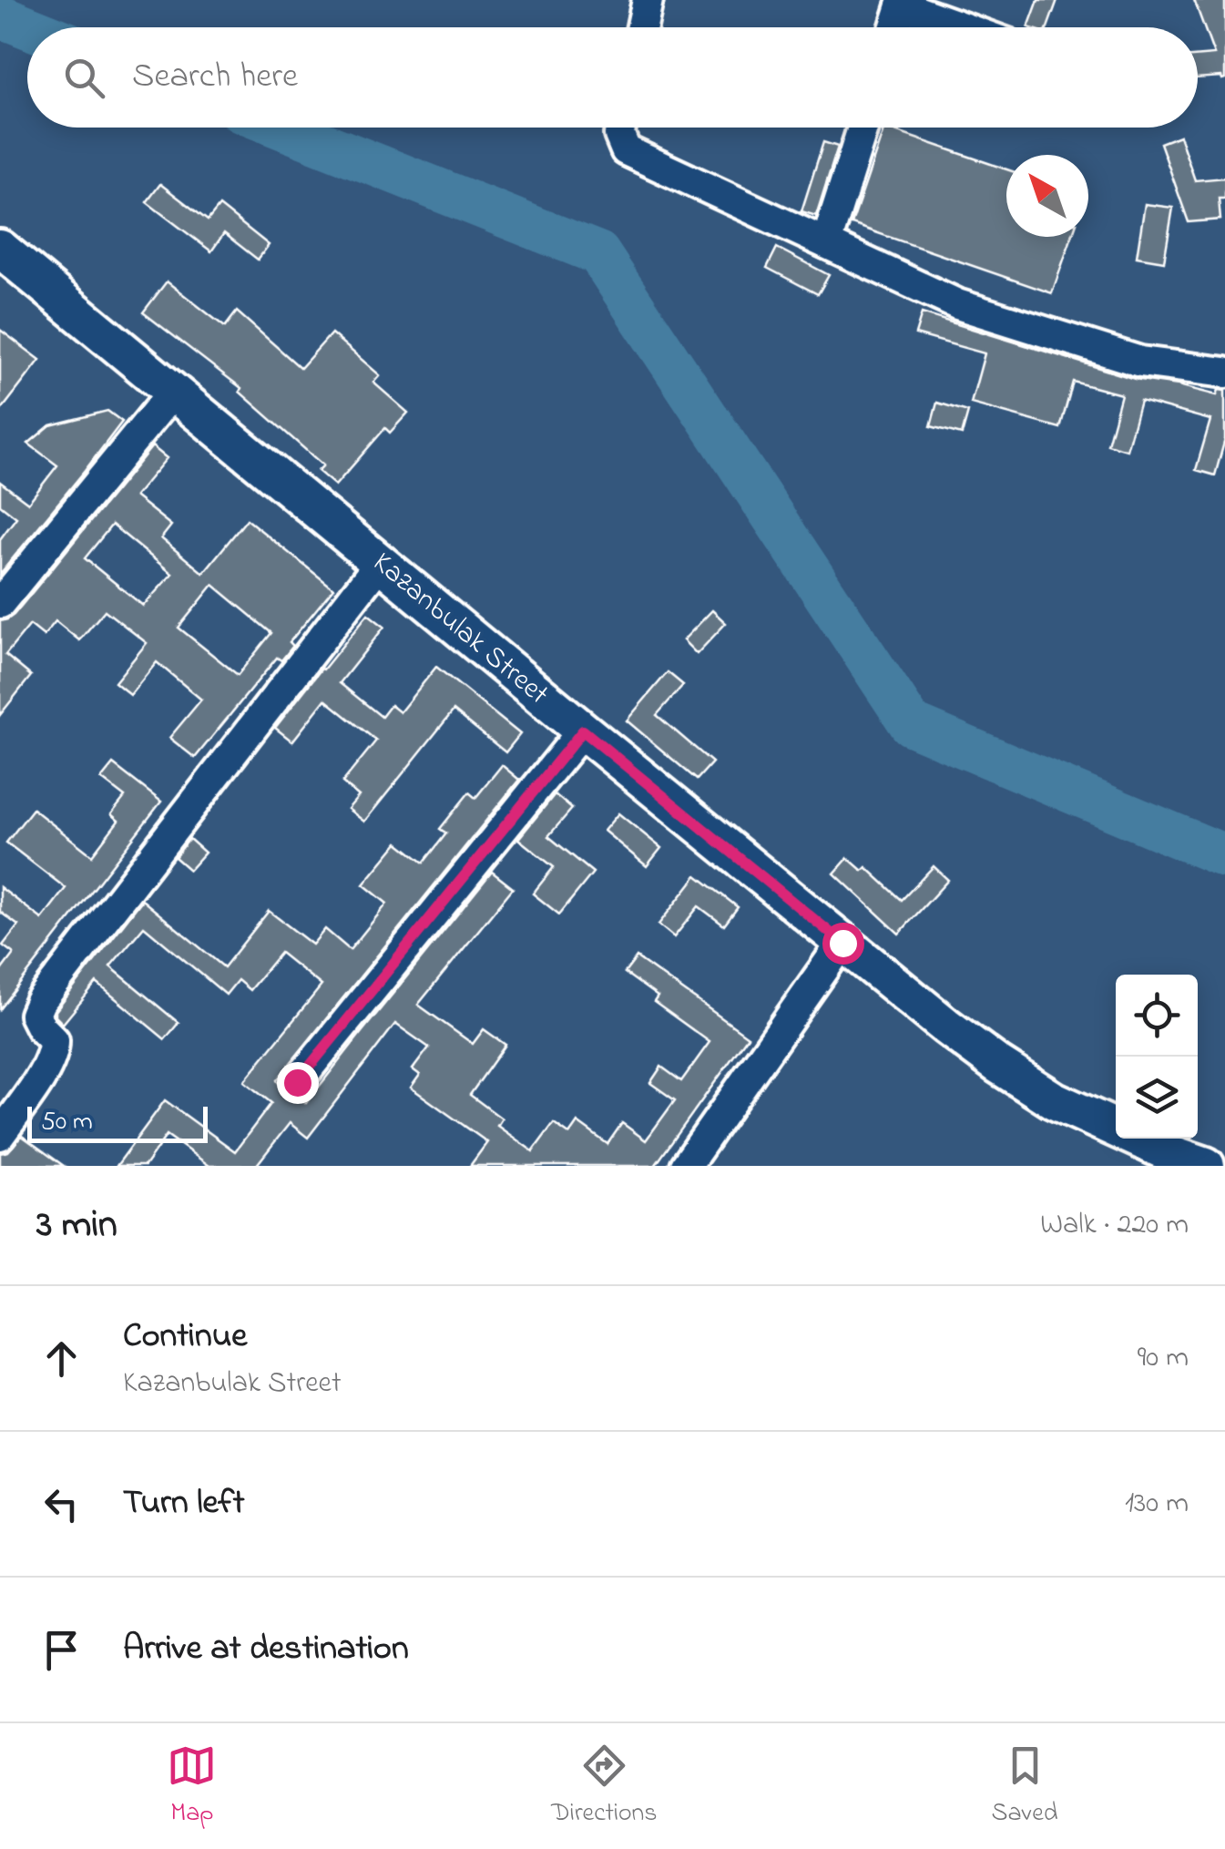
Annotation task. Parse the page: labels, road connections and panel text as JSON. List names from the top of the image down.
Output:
{
  "streets": {
    "main road": ["Kazanbulak Street"]
  },
  "scale_bar": "50 m",
  "north": "top left",
  "page": {
    "search": "Search here",
    "scale": "50 m",
    "heading": ["3 min", "Walk · 220 m"],
    "list": [
      ["Continue", "Kazanbulak Street", "90 m"],
      ["Turn left", "130 m"],
      "Arrive at destination"
    ],
    "nav": ["Map", "Directions", "Saved"]
  }
}
